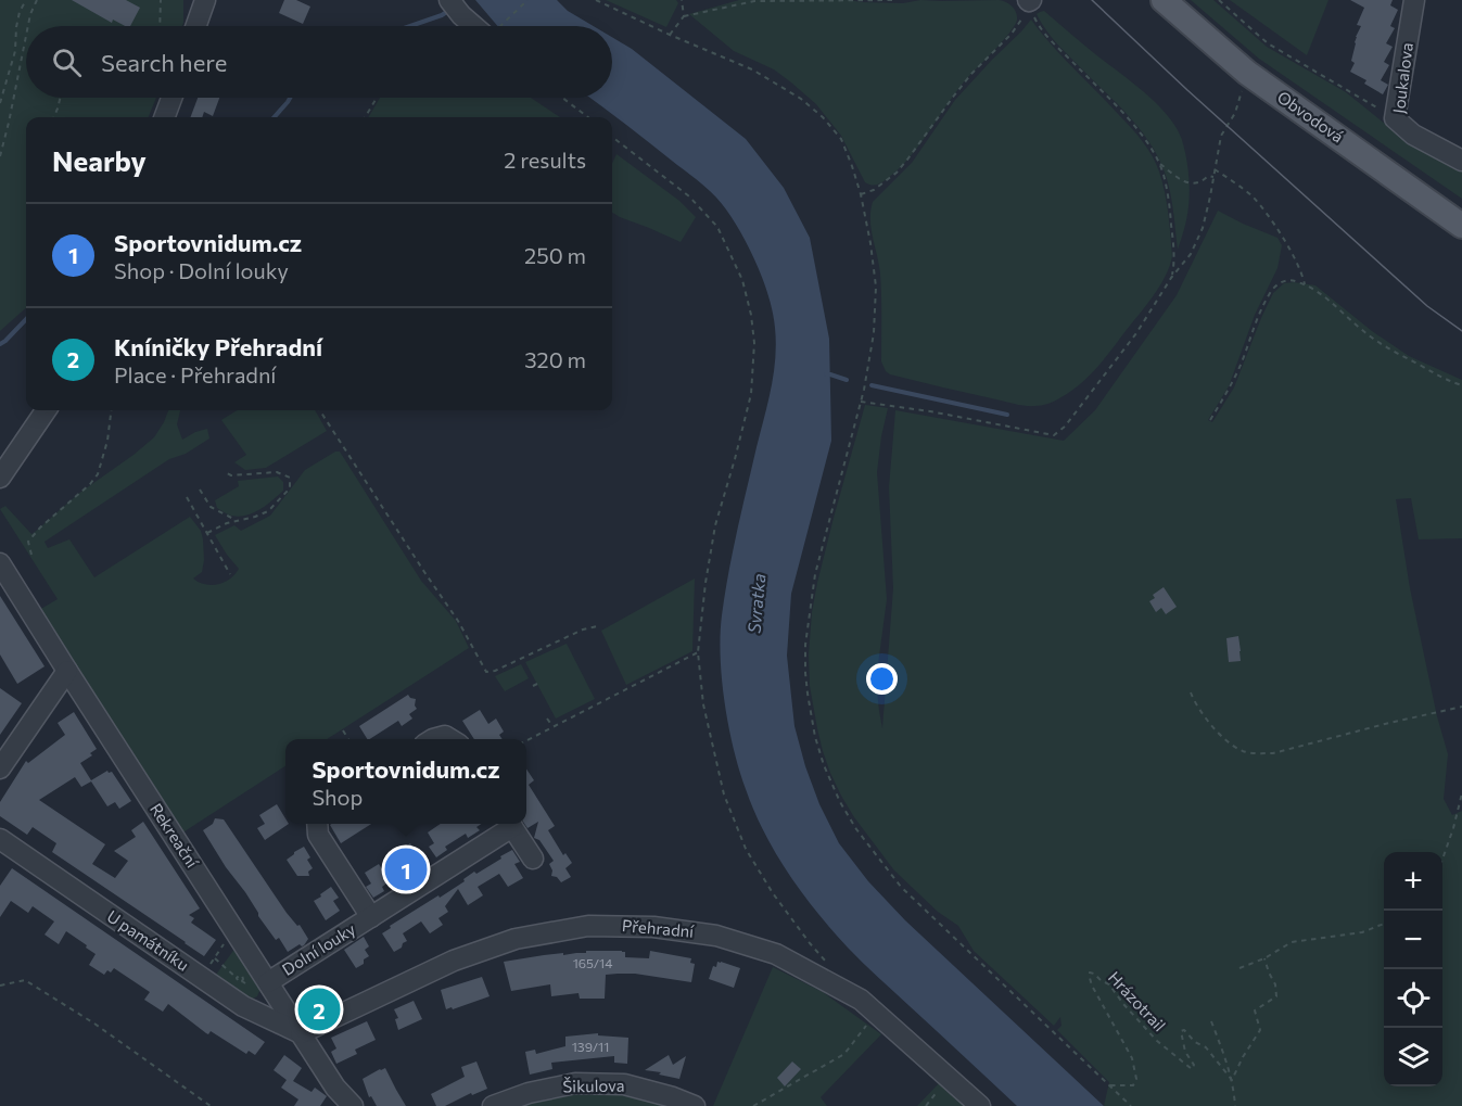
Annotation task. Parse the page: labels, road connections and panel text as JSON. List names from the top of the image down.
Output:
{
  "streets": {
    "main road": ["Obvodová"],
    "street": [
      "Joukalova",
      "Rekreační",
      "Přehradní",
      "U památníku",
      "Dolní louky",
      "Šikulova"
    ],
    "path": ["Hrázotrail"]
  },
  "crossings": [
    ["Rekreační", "Přehradní"],
    ["Rekreační", "U památníku"],
    ["Rekreační", "Dolní louky"],
    ["Přehradní", "U památníku"]
  ],
  "water": ["Svratka"],
  "house_numbers": ["165/14", "139/11"],
  "page": {
    "search": "Search here",
    "heading": ["Nearby", "2 results"],
    "list": [
      {
        "mark": "1",
        "name": "Sportovnidum.cz",
        "note": "Shop · Dolní louky",
        "value": "250 m"
      },
      {
        "mark": "2",
        "name": "Kníničky Přehradní",
        "note": "Place · Přehradní",
        "value": "320 m"
      }
    ],
    "popup": ["Sportovnidum.cz", "Shop"],
    "pins": ["1", "2"],
    "map_buttons": ["+", "−"]
  }
}
